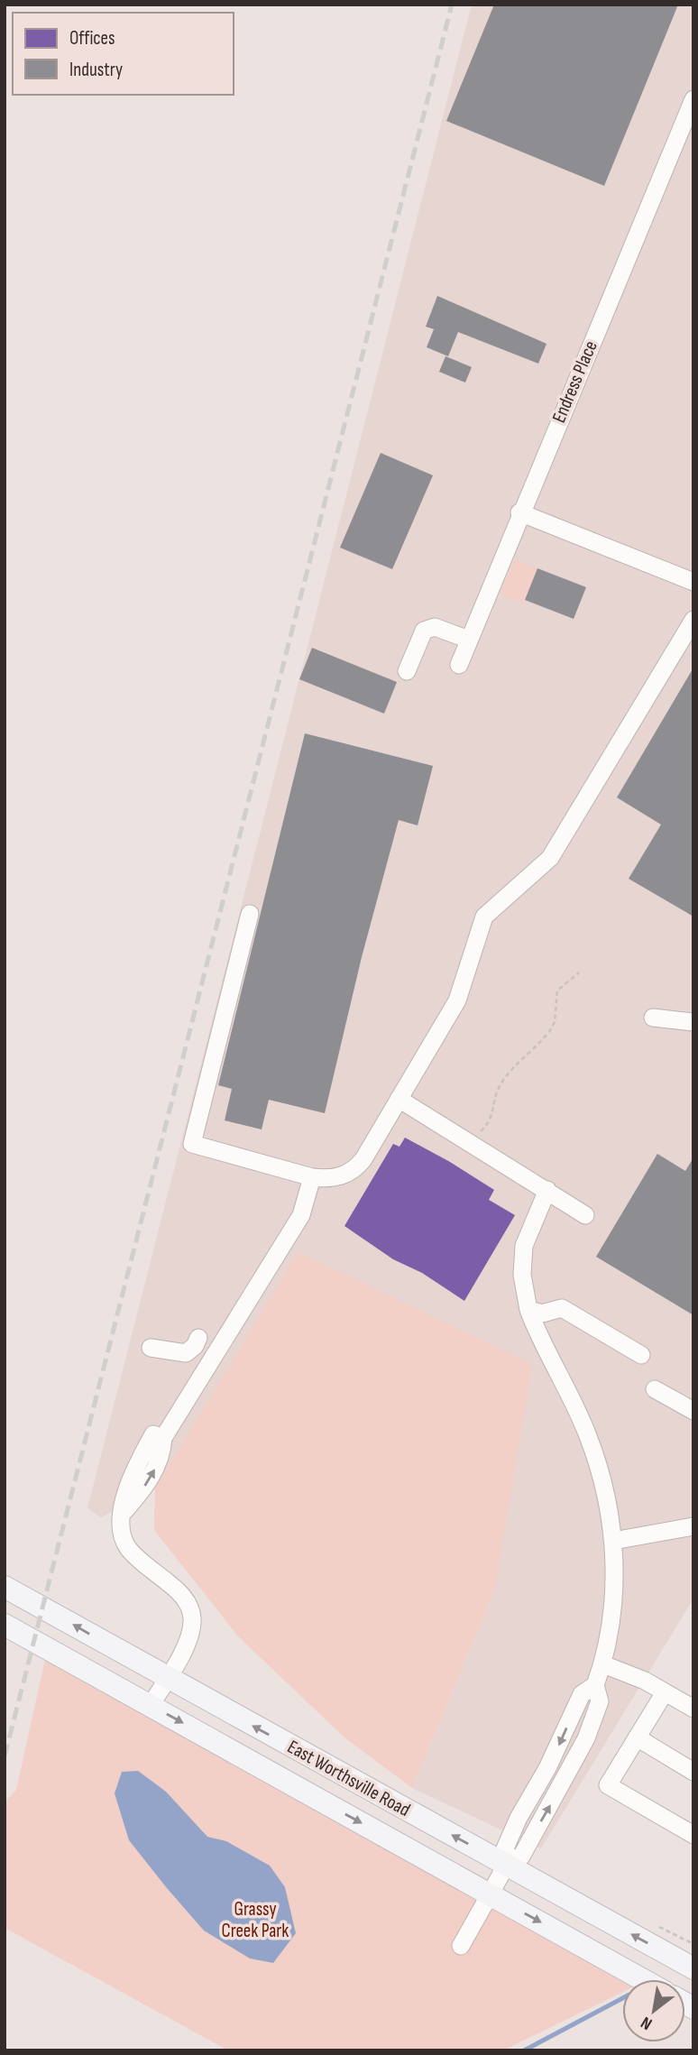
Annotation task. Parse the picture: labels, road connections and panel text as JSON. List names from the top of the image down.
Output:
{
  "streets": {
    "main road": ["East Worthsville Road"],
    "street": ["Endress Place"]
  },
  "parks": ["Grassy Creek Park"],
  "legend": ["Offices", "Industry"],
  "north": "bottom left"
}
